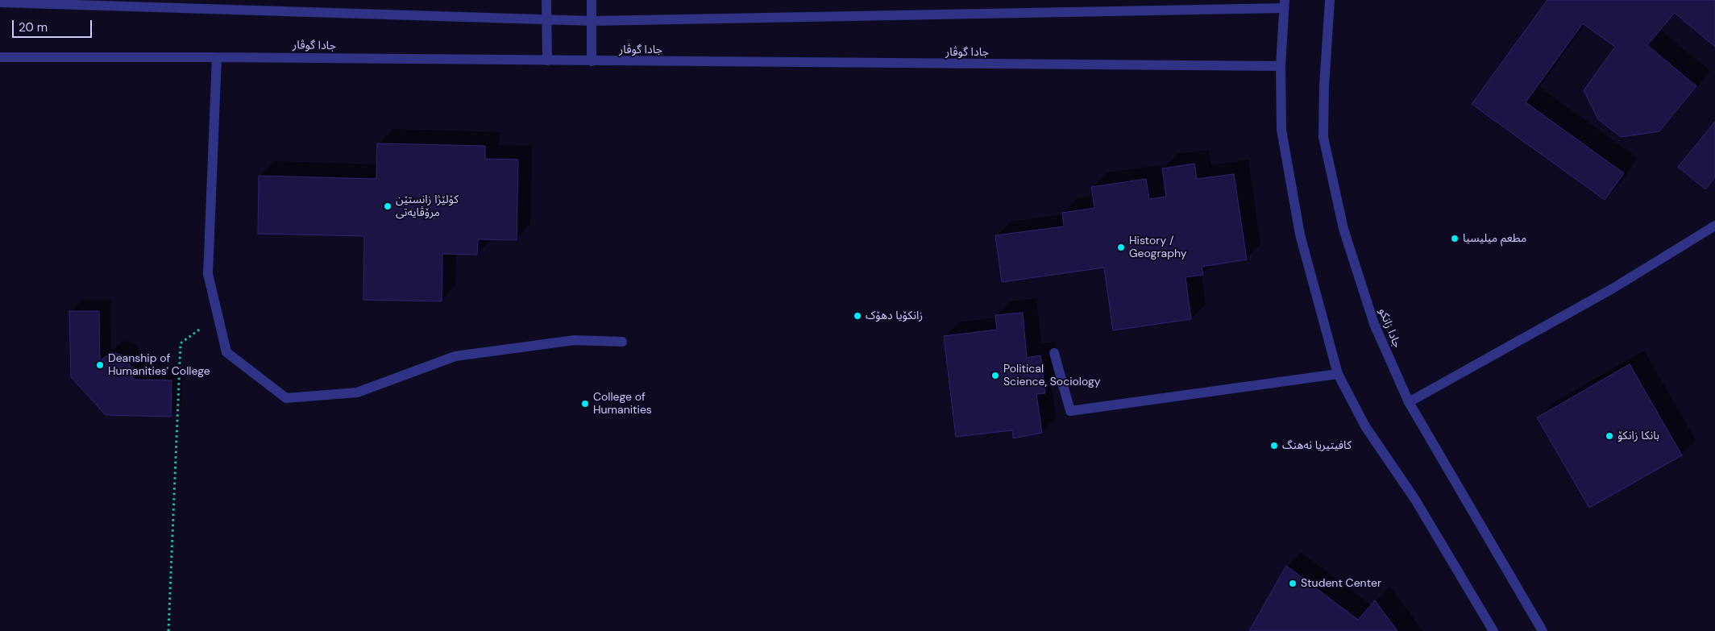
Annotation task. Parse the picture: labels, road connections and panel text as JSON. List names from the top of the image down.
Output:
{
  "streets": {
    "street": ["جادا گوڤار", "جادا زانکو"]
  },
  "places": [
    "كۆلێژا زانستێن مرۆڤایەتی",
    "مطعم میلیسیا",
    "History / Geography",
    "زانکۆیا دهۆک",
    "Deanship of Humanities' College",
    "Political Science, Sociology",
    "College of Humanities",
    "بانکا زانکۆ",
    "کافیتیریا نەھنگ",
    "Student Center"
  ],
  "scale_bar": "20 m"
}
